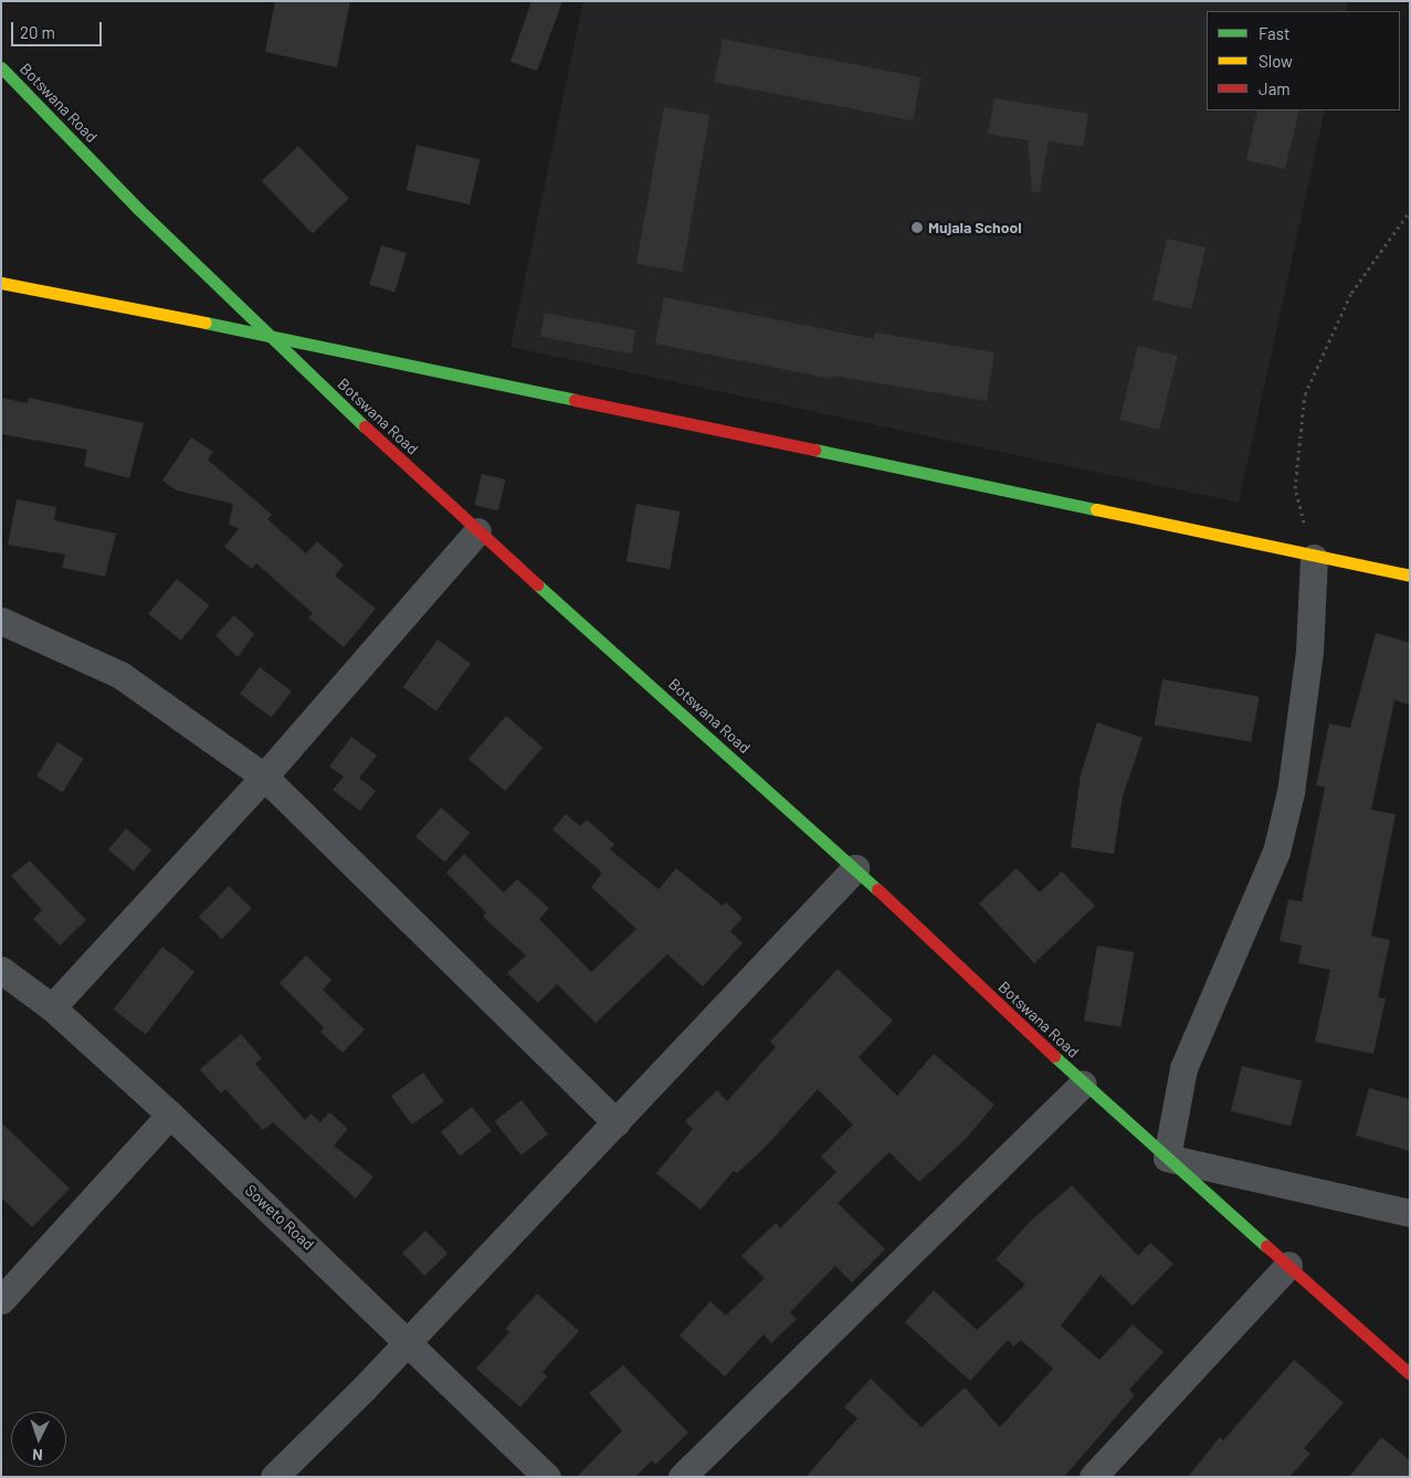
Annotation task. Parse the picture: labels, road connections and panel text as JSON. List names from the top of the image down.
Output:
{
  "streets": {
    "street": ["Botswana Road", "Soweto Road"]
  },
  "places": ["Mujala School"],
  "legend": ["Fast", "Slow", "Jam"],
  "scale_bar": "20 m",
  "north": "bottom"
}
